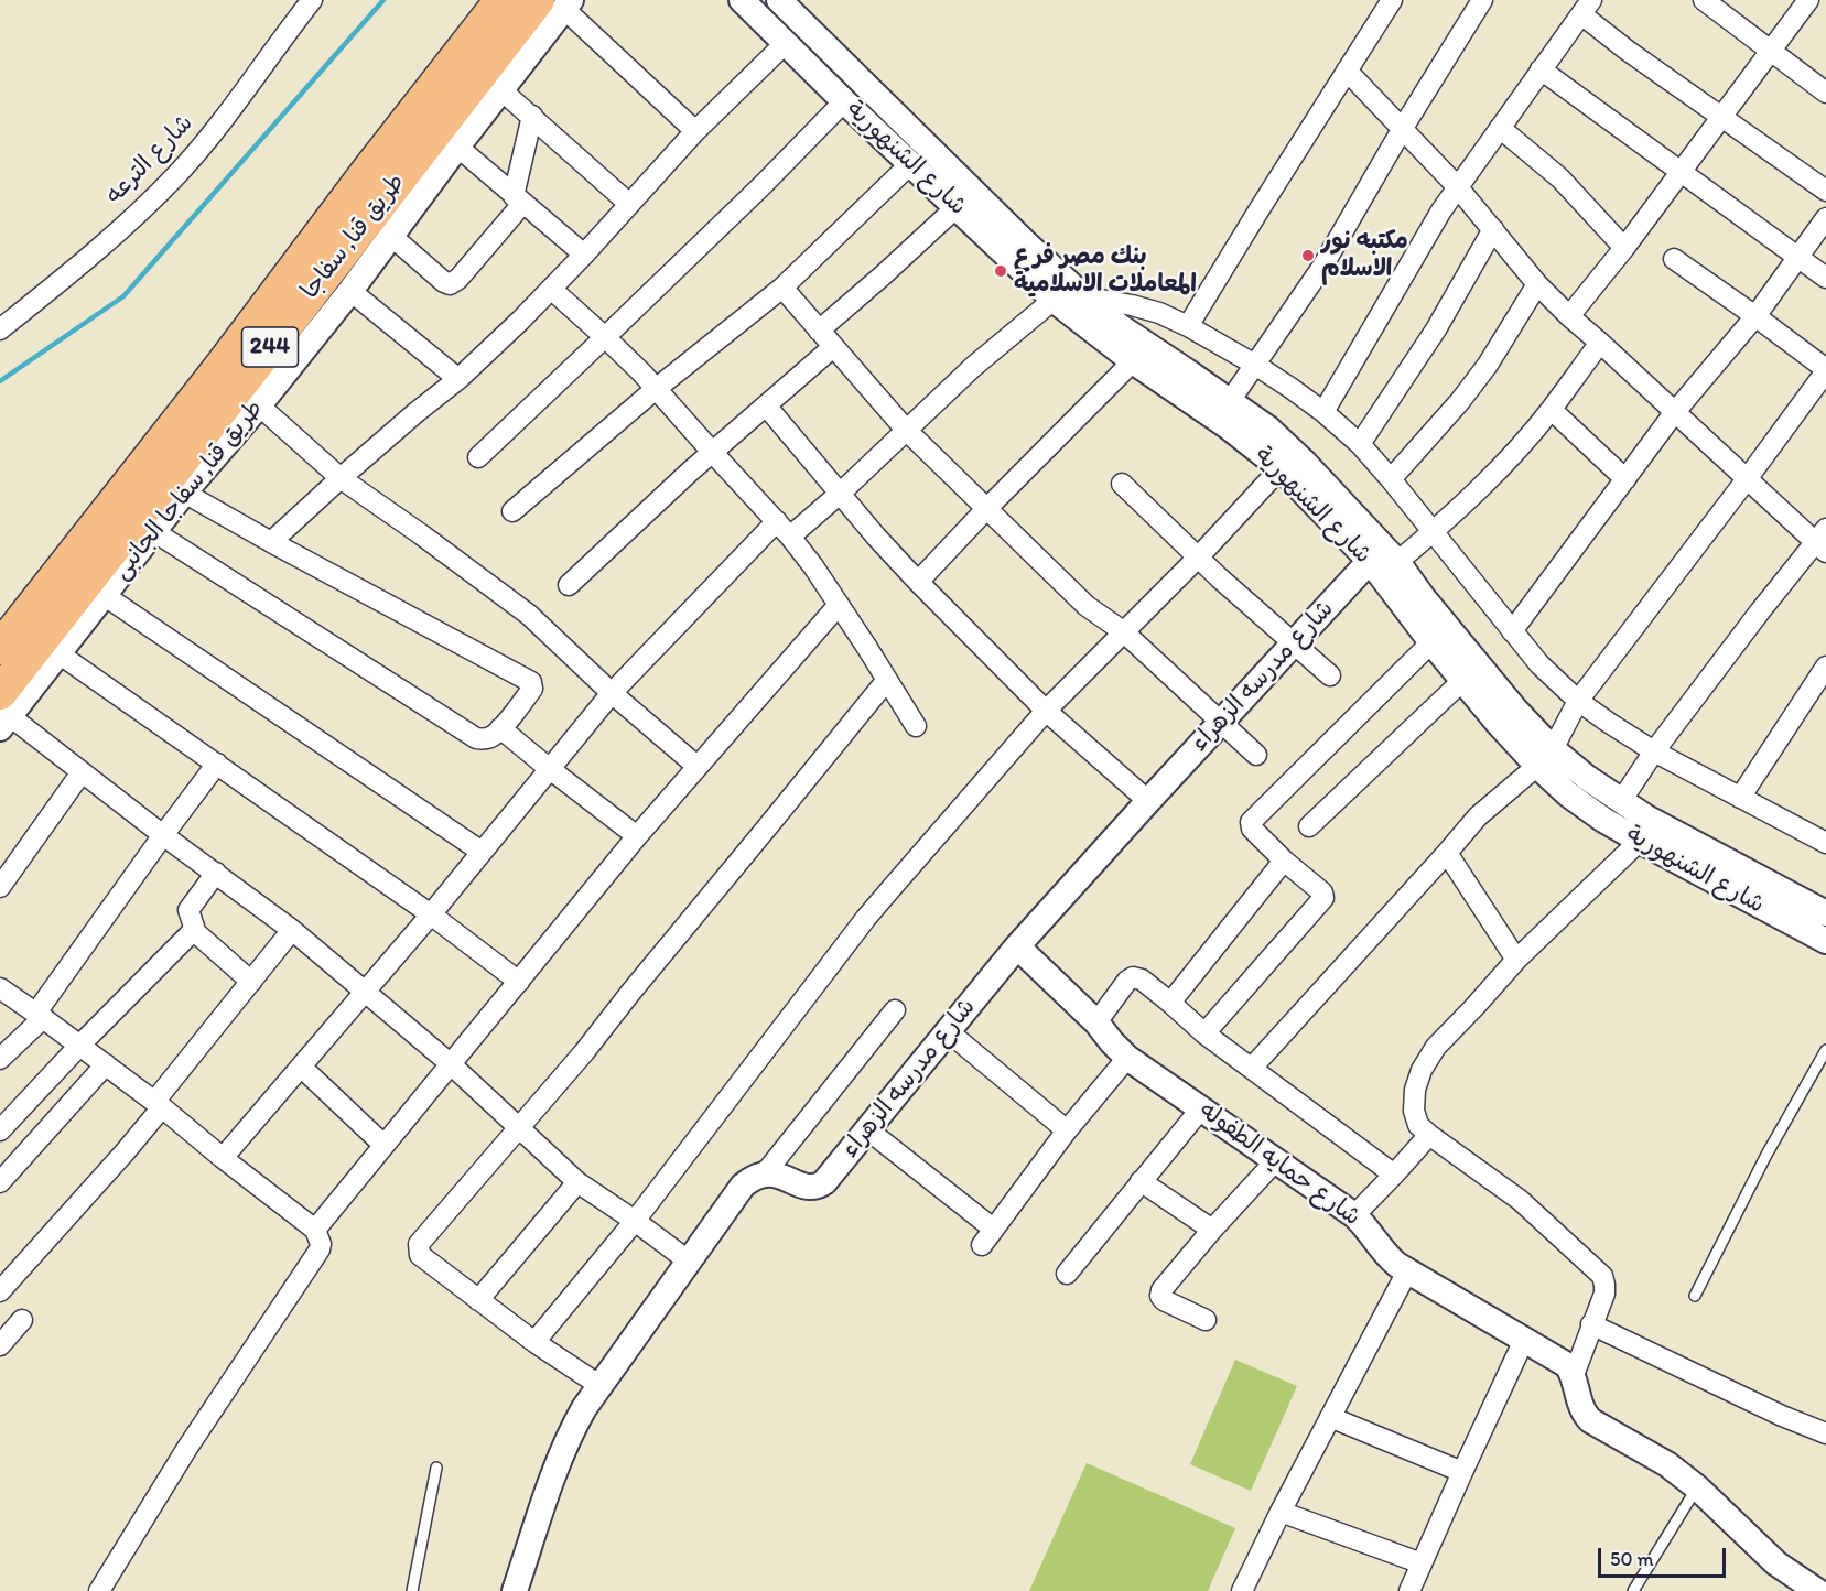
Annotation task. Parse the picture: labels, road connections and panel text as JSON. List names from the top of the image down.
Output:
{
  "streets": {
    "highway": ["طريق قنا, سفاجا", "244"],
    "street": [
      "شارع الشنهورية",
      "شارع الترعه",
      "طريق قنا, سفاجا الجانبى",
      "شارع مدرسه الزهراء",
      "شارع حمايه الطفوله"
    ]
  },
  "crossings": [
    ["شارع الشنهورية", "شارع مدرسه الزهراء"],
    ["طريق قنا, سفاجا", "طريق قنا, سفاجا الجانبى"],
    ["شارع مدرسه الزهراء", "شارع حمايه الطفوله"]
  ],
  "places": ["مكتبه نور الاسلام", "بنك مصر فرع المعاملات الاسلامية"],
  "scale_bar": "50 m"
}
